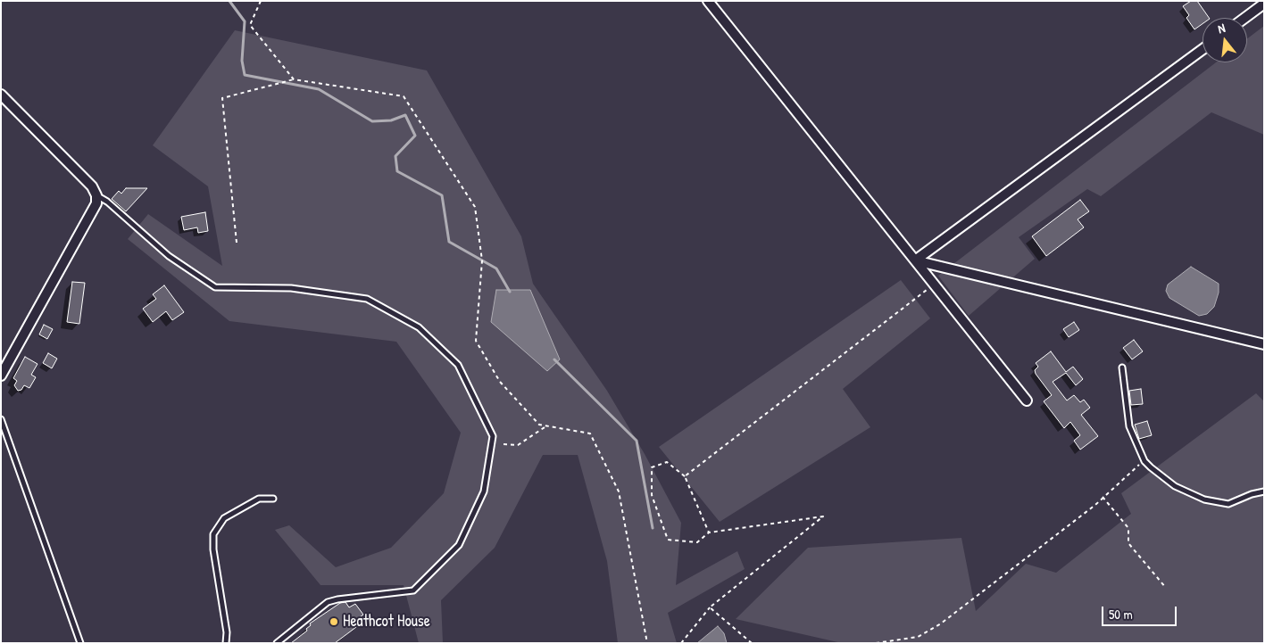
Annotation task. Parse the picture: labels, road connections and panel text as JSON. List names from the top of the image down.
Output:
{
  "places": ["Heathcot House"],
  "scale_bar": "50 m",
  "north": "top"
}
